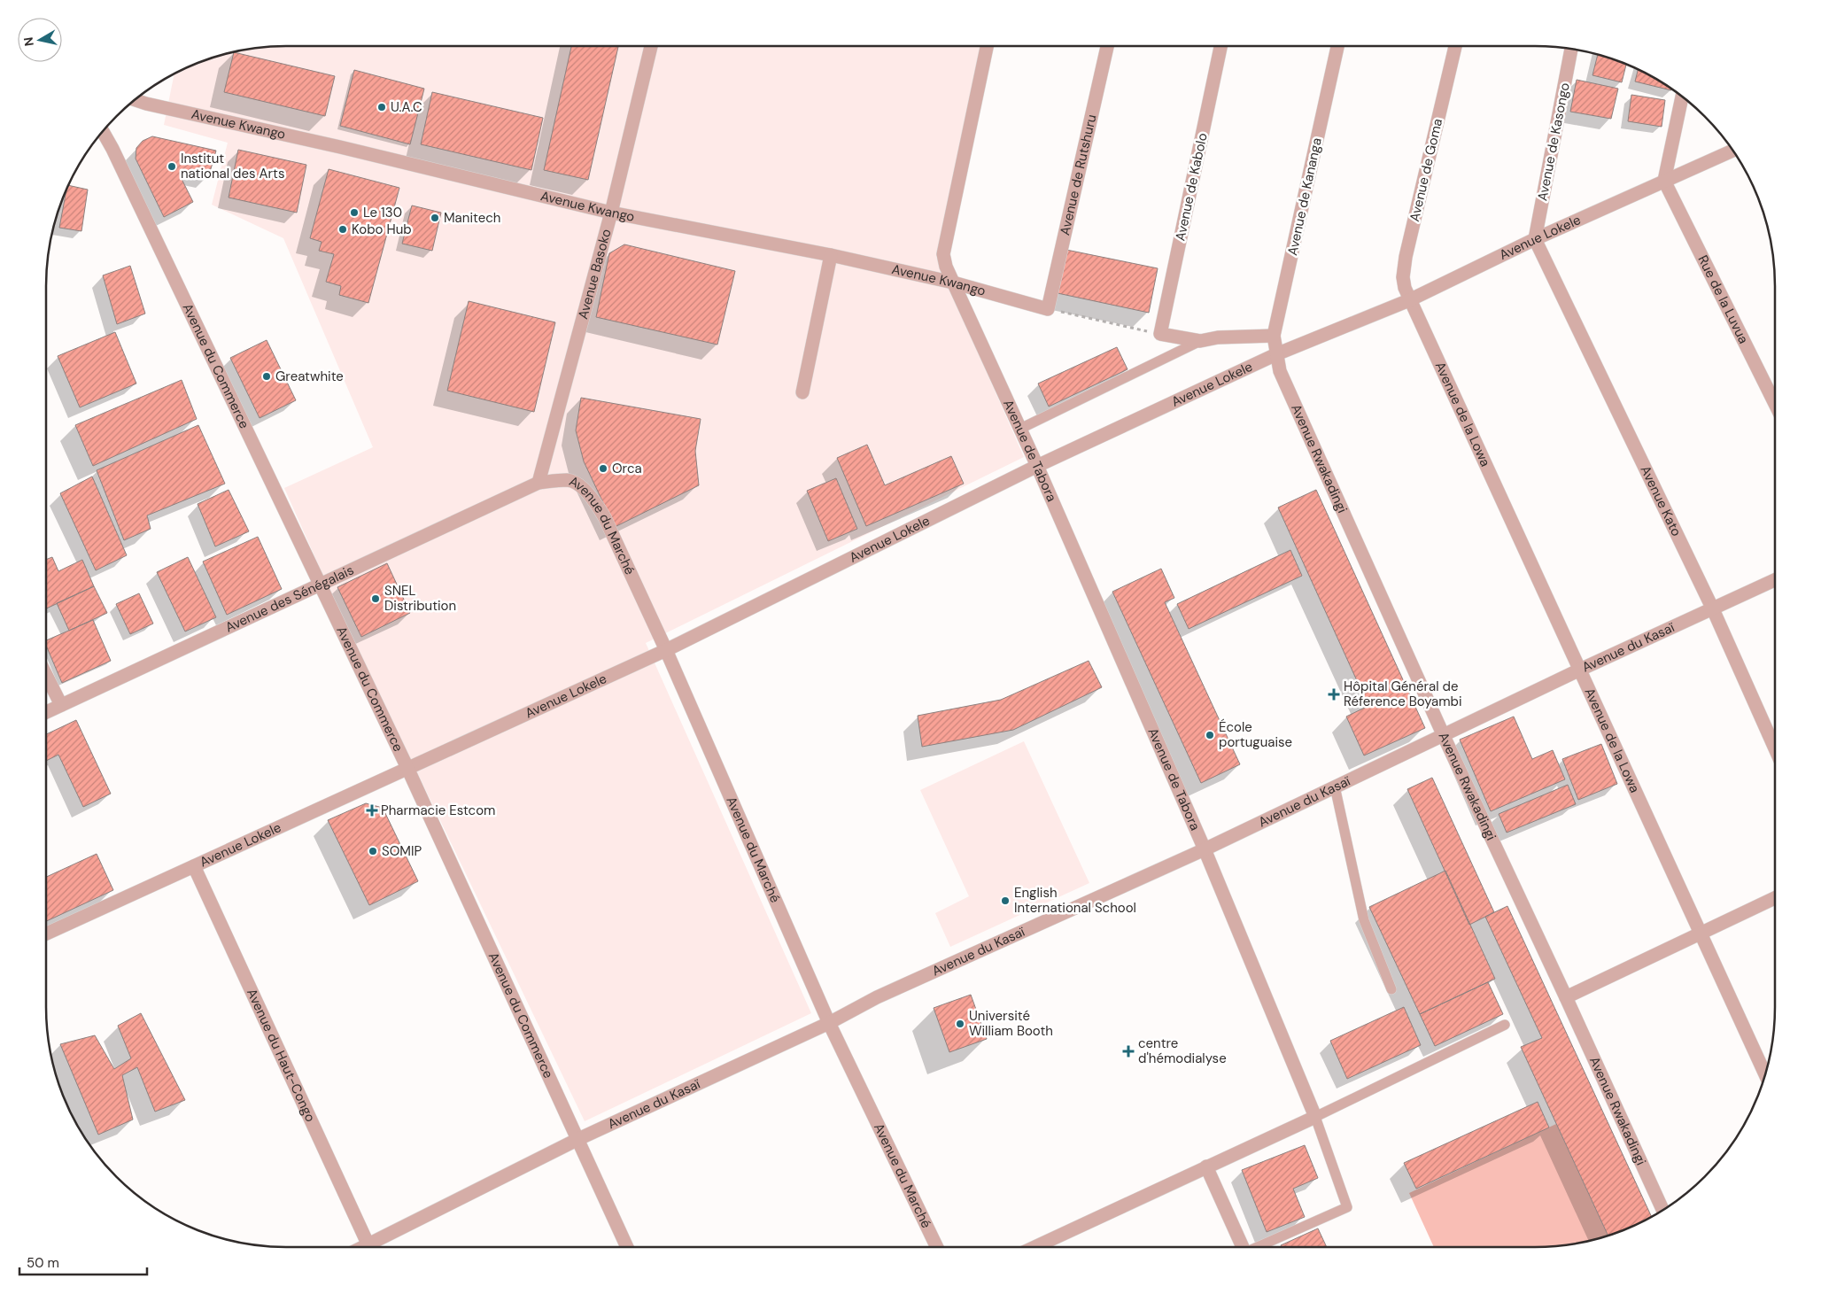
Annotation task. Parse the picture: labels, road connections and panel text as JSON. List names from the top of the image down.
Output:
{
  "streets": {
    "street": [
      "Avenue Kwango",
      "Avenue de Kasongo",
      "Avenue de Goma",
      "Avenue de Rutshuru",
      "Avenue de Kabolo",
      "Avenue de Kananga",
      "Avenue Lokele",
      "Avenue Basoko",
      "Rue de la Luvua",
      "Avenue du Commerce",
      "Avenue de la Lowa",
      "Avenue de Tabora",
      "Avenue Rwakadingi",
      "Avenue Kato",
      "Avenue du Marché",
      "Avenue des Sénégalais",
      "Avenue du Kasaï",
      "Avenue du Haut-Congo"
    ]
  },
  "crossings": [
    ["Avenue Kwango", "Avenue de Rutshuru"],
    ["Avenue Kwango", "Avenue Basoko"],
    ["Avenue Kwango", "Avenue de Tabora"],
    ["Avenue de Kasongo", "Avenue Lokele"],
    ["Avenue de Kasongo", "Avenue Kato"],
    ["Avenue de Goma", "Avenue Lokele"],
    ["Avenue de Goma", "Avenue de la Lowa"],
    ["Avenue de Kananga", "Avenue Lokele"],
    ["Avenue de Kananga", "Avenue Rwakadingi"],
    ["Avenue Lokele", "Rue de la Luvua"],
    ["Avenue Lokele", "Avenue du Commerce"],
    ["Avenue Lokele", "Avenue de la Lowa"],
    ["Avenue Lokele", "Avenue de Tabora"],
    ["Avenue Lokele", "Avenue Rwakadingi"],
    ["Avenue Lokele", "Avenue Kato"],
    ["Avenue Lokele", "Avenue du Marché"],
    ["Avenue Lokele", "Avenue du Haut-Congo"],
    ["Avenue Basoko", "Avenue du Marché"],
    ["Avenue Basoko", "Avenue des Sénégalais"],
    ["Avenue du Commerce", "Avenue des Sénégalais"],
    ["Avenue du Commerce", "Avenue du Kasaï"],
    ["Avenue de la Lowa", "Avenue du Kasaï"],
    ["Avenue de Tabora", "Avenue du Kasaï"],
    ["Avenue Rwakadingi", "Avenue du Kasaï"],
    ["Avenue Kato", "Avenue du Kasaï"],
    ["Avenue du Marché", "Avenue des Sénégalais"],
    ["Avenue du Marché", "Avenue du Kasaï"],
    ["Avenue du Kasaï", "Avenue du Haut-Congo"]
  ],
  "places": {
    "other": [
      "U.A.C",
      "Institut national des Arts",
      "Le 130",
      "Manitech",
      "Kobo Hub",
      "Greatwhite",
      "Orca",
      "SNEL Distribution",
      "École portuguaise",
      "SOMIP",
      "English International School",
      "Université William Booth"
    ],
    "health": ["Hôpital Général de Réference Boyambi", "Pharmacie Estcom", "centre d'hémodialyse"]
  },
  "scale_bar": "50 m",
  "north": "left"
}
